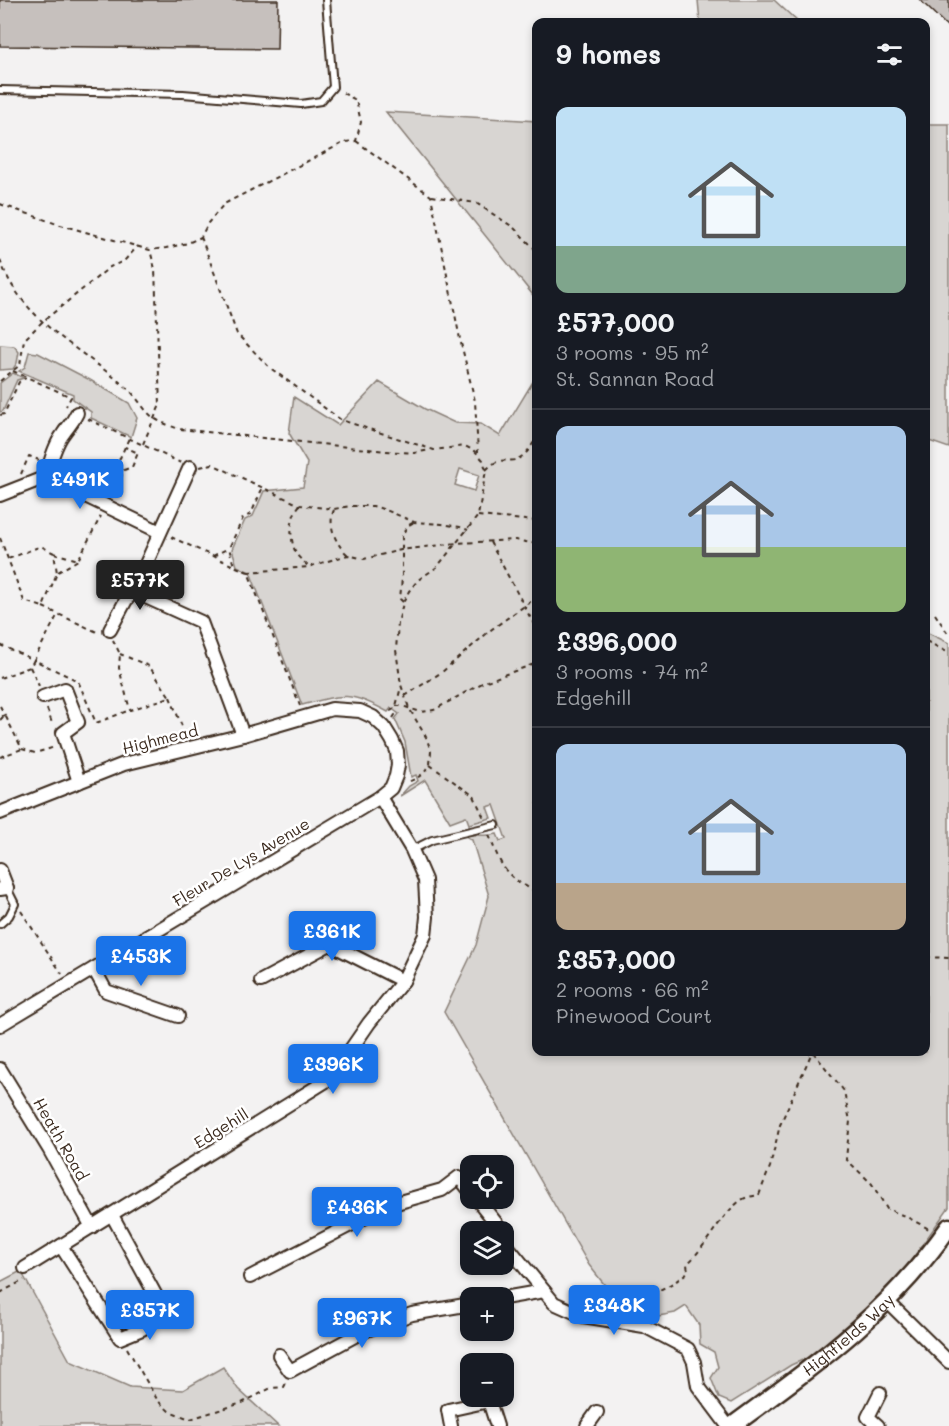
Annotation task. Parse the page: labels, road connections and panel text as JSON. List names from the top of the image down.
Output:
{
  "streets": {
    "main road": ["Highfields Way"],
    "street": [
      "Highmead",
      "Fleur De Lys Avenue",
      "Edgehill",
      "Heath Road"
    ]
  },
  "crossings": [
    ["Highmead", "Fleur De Lys Avenue"],
    ["Fleur De Lys Avenue", "Edgehill"],
    ["Edgehill", "Heath Road"]
  ],
  "page": {
    "heading": "9 homes",
    "list": [
      {
        "name": "£577,000",
        "note": "3 rooms · 95 m² · St. Sannan Road"
      },
      {
        "name": "£396,000",
        "note": "3 rooms · 74 m² · Edgehill"
      },
      {
        "name": "£357,000",
        "note": "2 rooms · 66 m² · Pinewood Court"
      }
    ],
    "price": [
      "£491K",
      "£577K",
      "£361K",
      "£453K",
      "£396K",
      "£436K",
      "£348K",
      "£357K",
      "£967K"
    ],
    "map_buttons": ["+", "−"]
  }
}
